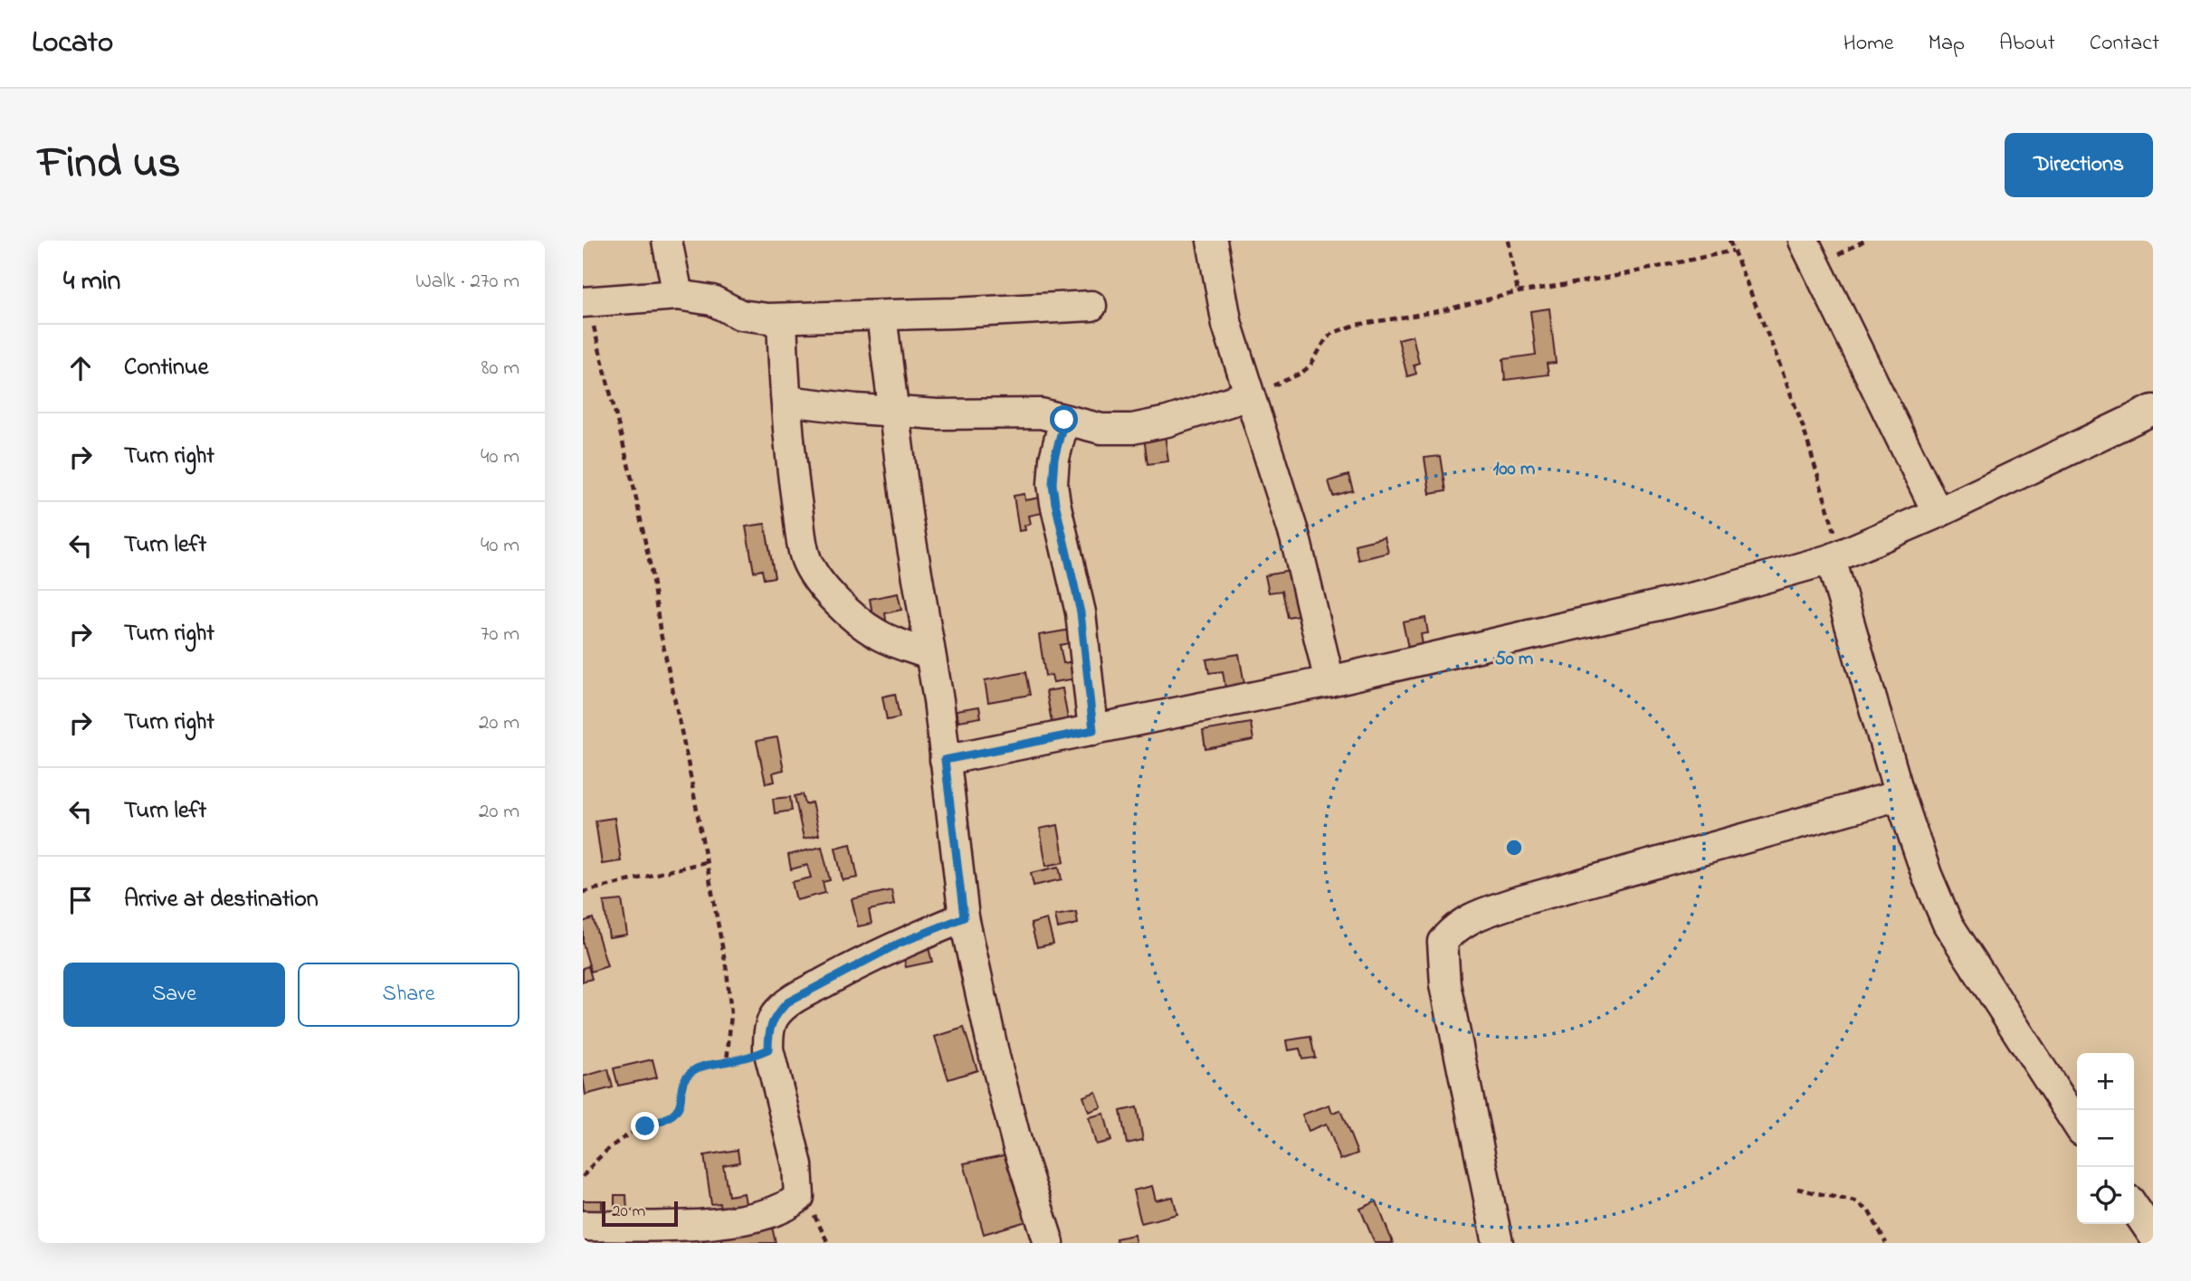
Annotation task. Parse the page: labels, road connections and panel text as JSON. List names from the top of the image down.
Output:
{
  "scale_bar": "20 m",
  "page": {
    "header": "Locato",
    "nav": [
      "Home",
      "Map",
      "About",
      "Contact"
    ],
    "title": "Find us",
    "buttons": [
      "Directions",
      ["Save", "Share"]
    ],
    "heading": ["4 min", "Walk · 270 m"],
    "list": [
      ["Continue", "80 m"],
      ["Turn right", "40 m"],
      ["Turn left", "40 m"],
      ["Turn right", "70 m"],
      ["Turn right", "20 m"],
      ["Turn left", "20 m"],
      "Arrive at destination"
    ],
    "map_buttons": ["+", "−"],
    "scale": "20 m"
  },
  "rings": ["100 m", "50 m"]
}
